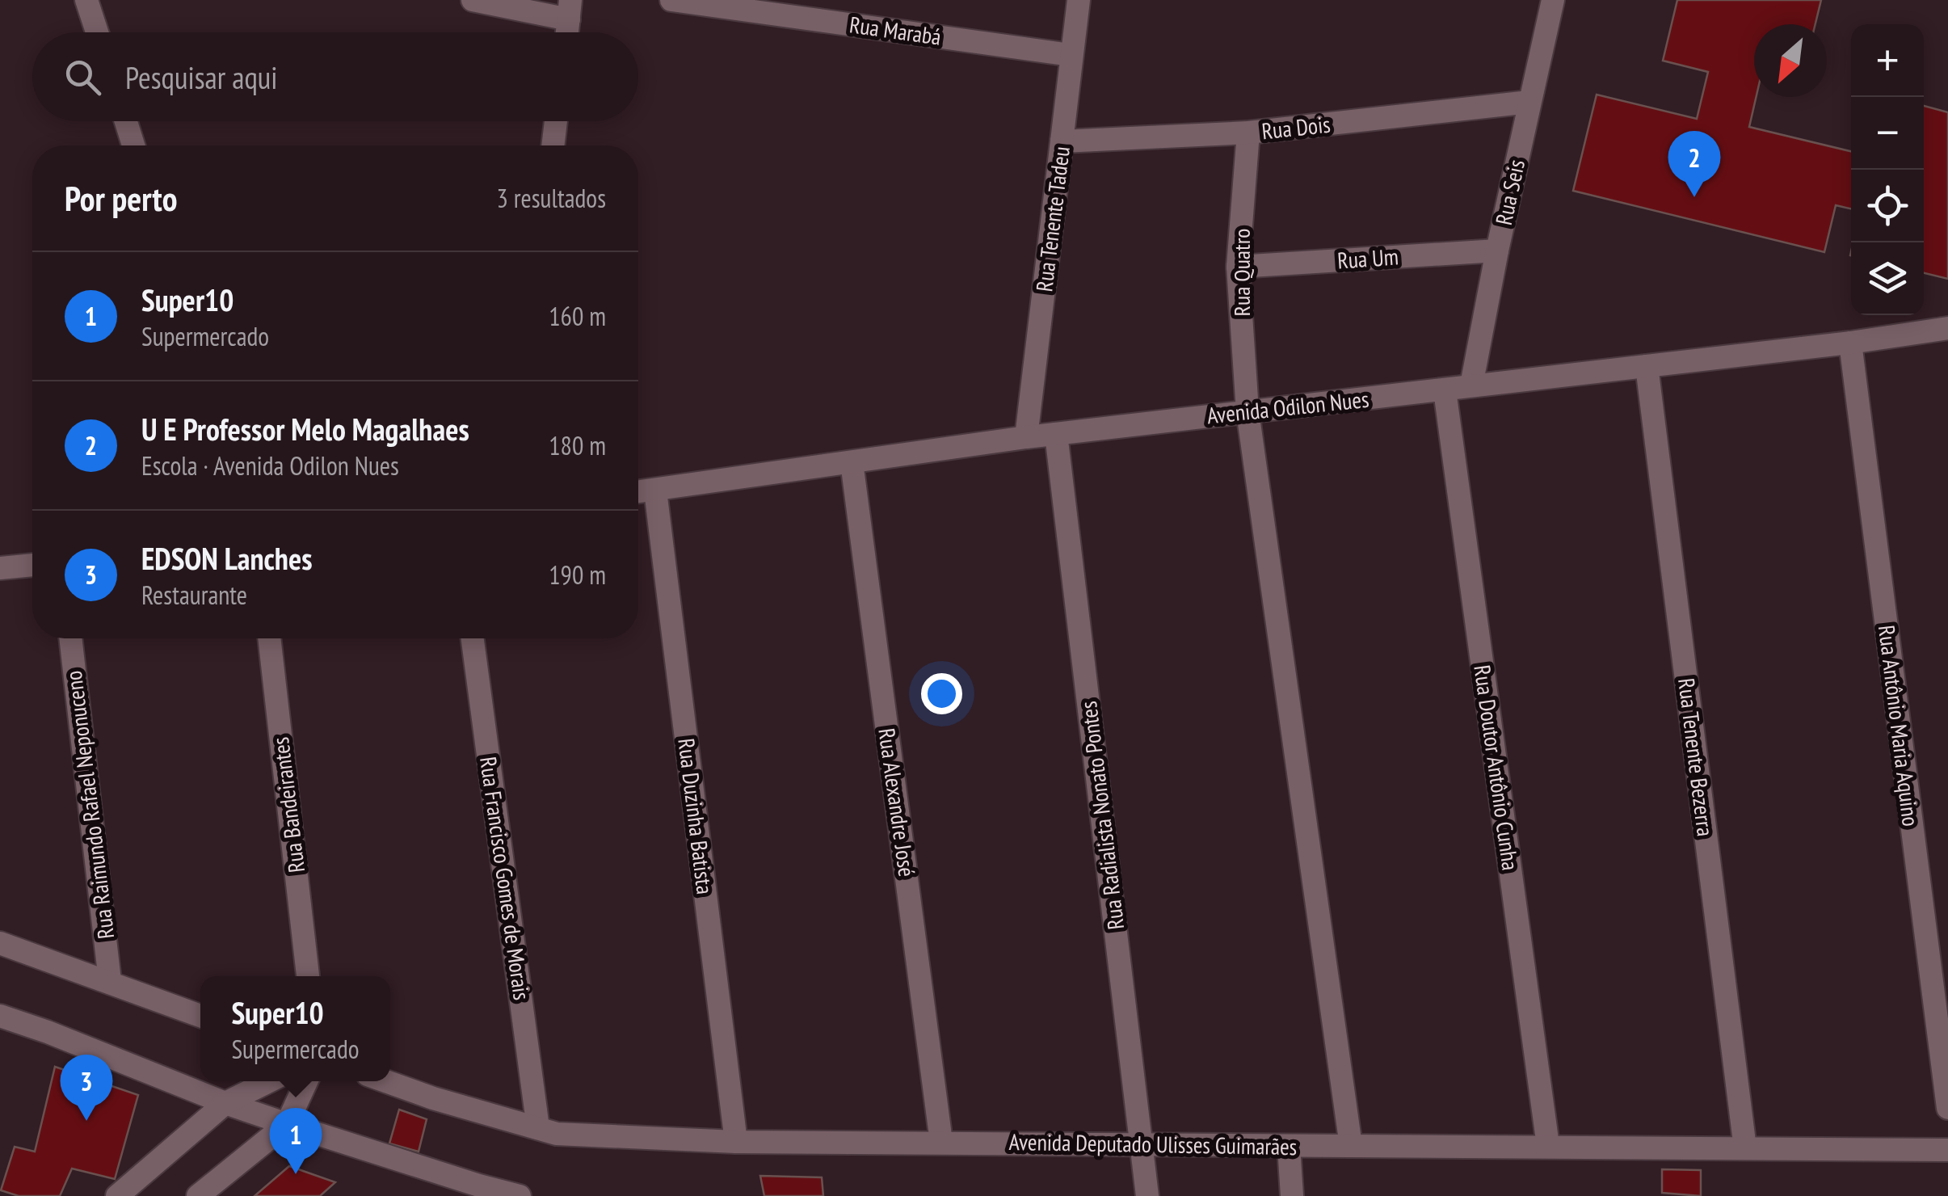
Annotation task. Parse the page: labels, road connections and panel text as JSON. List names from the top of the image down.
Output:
{
  "streets": {
    "street": [
      "Rua Marabá",
      "Rua Dois",
      "Rua Seis",
      "Rua Tenente Tadeu",
      "Rua Um",
      "Rua Quatro",
      "Avenida Odilon Nues",
      "Rua Antônio Maria Aquino",
      "Rua Tenente Bezerra",
      "Rua Doutor Antônio Cunha",
      "Rua Alexandre José",
      "Rua Raimundo Rafael Neponuceno",
      "Rua Bandeirantes",
      "Rua Radialista Nonato Pontes",
      "Rua Duzinha Batista",
      "Rua Francisco Gomes de Morais",
      "Avenida Deputado Ulisses Guimarães"
    ]
  },
  "crossings": [
    ["Rua Marabá", "Rua Tenente Tadeu"],
    ["Rua Dois", "Rua Seis"],
    ["Rua Dois", "Rua Tenente Tadeu"],
    ["Rua Dois", "Rua Quatro"],
    ["Rua Seis", "Rua Um"],
    ["Rua Seis", "Avenida Odilon Nues"],
    ["Rua Tenente Tadeu", "Avenida Odilon Nues"],
    ["Rua Um", "Rua Quatro"],
    ["Rua Quatro", "Avenida Odilon Nues"],
    ["Avenida Odilon Nues", "Rua Antônio Maria Aquino"],
    ["Avenida Odilon Nues", "Rua Tenente Bezerra"],
    ["Avenida Odilon Nues", "Rua Doutor Antônio Cunha"],
    ["Avenida Odilon Nues", "Rua Alexandre José"],
    ["Avenida Odilon Nues", "Rua Radialista Nonato Pontes"],
    ["Avenida Odilon Nues", "Rua Duzinha Batista"],
    ["Rua Tenente Bezerra", "Avenida Deputado Ulisses Guimarães"],
    ["Rua Doutor Antônio Cunha", "Avenida Deputado Ulisses Guimarães"],
    ["Rua Alexandre José", "Avenida Deputado Ulisses Guimarães"],
    ["Rua Radialista Nonato Pontes", "Avenida Deputado Ulisses Guimarães"],
    ["Rua Duzinha Batista", "Avenida Deputado Ulisses Guimarães"],
    ["Rua Francisco Gomes de Morais", "Avenida Deputado Ulisses Guimarães"]
  ],
  "north": "bottom left",
  "page": {
    "map_buttons": ["+", "−"],
    "search": "Pesquisar aqui",
    "pins": ["2", "3", "1"],
    "heading": ["Por perto", "3 resultados"],
    "list": [
      {
        "mark": "1",
        "name": "Super10",
        "note": "Supermercado",
        "value": "160 m"
      },
      {
        "mark": "2",
        "name": "U E Professor Melo Magalhaes",
        "note": "Escola · Avenida Odilon Nues",
        "value": "180 m"
      },
      {
        "mark": "3",
        "name": "EDSON Lanches",
        "note": "Restaurante",
        "value": "190 m"
      }
    ],
    "popup": ["Super10", "Supermercado"]
  }
}
